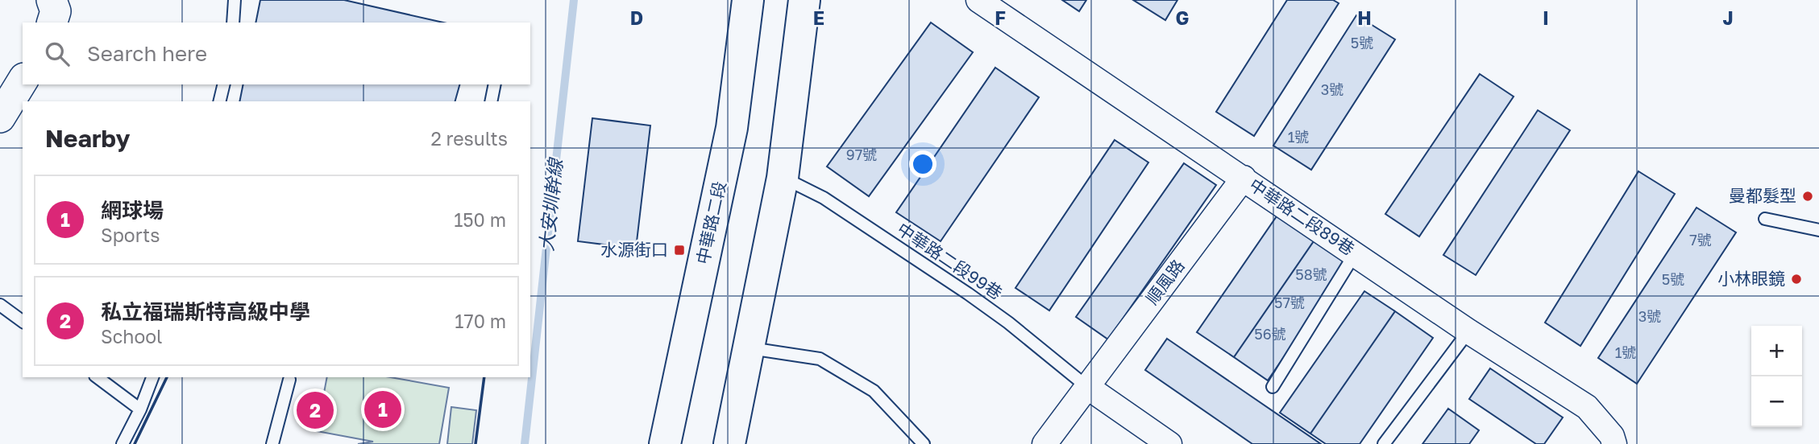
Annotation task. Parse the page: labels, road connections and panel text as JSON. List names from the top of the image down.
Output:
{
  "streets": {
    "main road": ["中華路二段"],
    "street": ["中華路二段89巷", "順風路"],
    "lane": ["中華路二段99巷"]
  },
  "crossings": [
    ["中華路二段89巷", "順風路"],
    ["中華路二段99巷", "順風路"]
  ],
  "water": ["大安圳幹線"],
  "places": {
    "other": ["曼都髮型", "小林眼鏡"],
    "transit": ["水源街口"]
  },
  "house_numbers": [
    "5號",
    "3號",
    "1號",
    "97號",
    "7號",
    "58號",
    "5號",
    "57號",
    "3號",
    "56號",
    "1號"
  ],
  "page": {
    "search": "Search here",
    "heading": ["Nearby", "2 results"],
    "list": [
      {
        "mark": "1",
        "name": "網球場",
        "note": "Sports",
        "value": "150 m"
      },
      {
        "mark": "2",
        "name": "私立福瑞斯特高級中學",
        "note": "School",
        "value": "170 m"
      }
    ],
    "map_buttons": ["+", "−"],
    "pins": ["1", "2"]
  },
  "grid": {
    "columns": [
      "D",
      "E",
      "F",
      "G",
      "H",
      "I",
      "J"
    ]
  }
}
